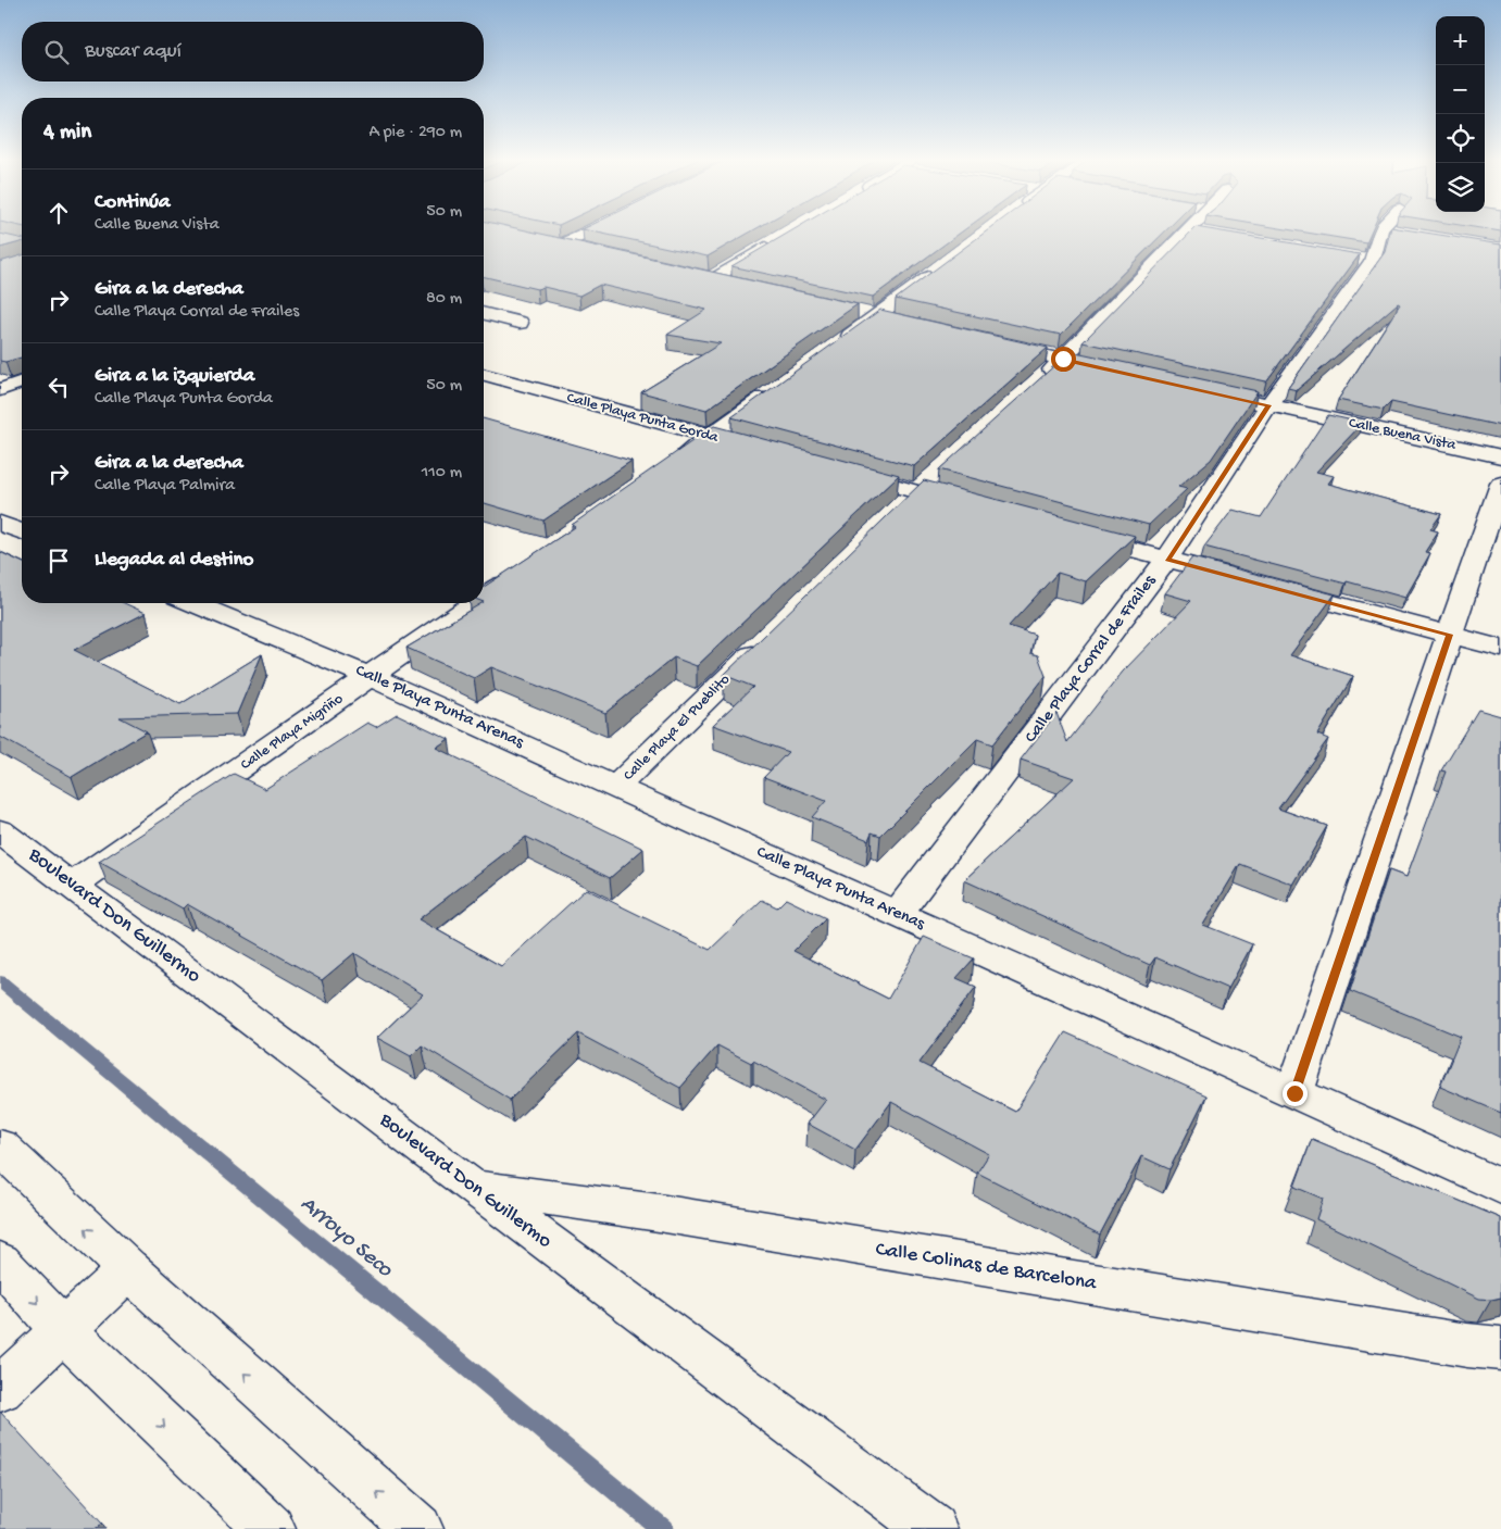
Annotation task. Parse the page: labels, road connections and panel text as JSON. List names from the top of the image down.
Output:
{
  "streets": {
    "street": [
      "Calle Playa Punta Gorda",
      "Calle Buena Vista",
      "Calle Playa Corral de Frailes",
      "Calle Playa Punta Arenas",
      "Calle Playa El Pueblito",
      "Calle Playa Migriño",
      "Boulevard Don Guillermo",
      "Calle Colinas de Barcelona"
    ]
  },
  "crossings": [
    ["Calle Buena Vista", "Calle Playa Corral de Frailes"],
    ["Calle Playa Corral de Frailes", "Calle Playa Punta Arenas"],
    ["Calle Playa Punta Arenas", "Calle Playa El Pueblito"],
    ["Calle Playa Punta Arenas", "Calle Playa Migriño"],
    ["Calle Playa Migriño", "Boulevard Don Guillermo"],
    ["Boulevard Don Guillermo", "Calle Colinas de Barcelona"]
  ],
  "water": ["Arroyo Seco"],
  "page": {
    "map_buttons": ["+", "−"],
    "search": "Buscar aquí",
    "heading": ["4 min", "A pie · 290 m"],
    "list": [
      ["Continúa", "Calle Buena Vista", "50 m"],
      ["Gira a la derecha", "Calle Playa Corral de Frailes", "80 m"],
      ["Gira a la izquierda", "Calle Playa Punta Gorda", "50 m"],
      ["Gira a la derecha", "Calle Playa Palmira", "110 m"],
      "Llegada al destino"
    ]
  }
}
